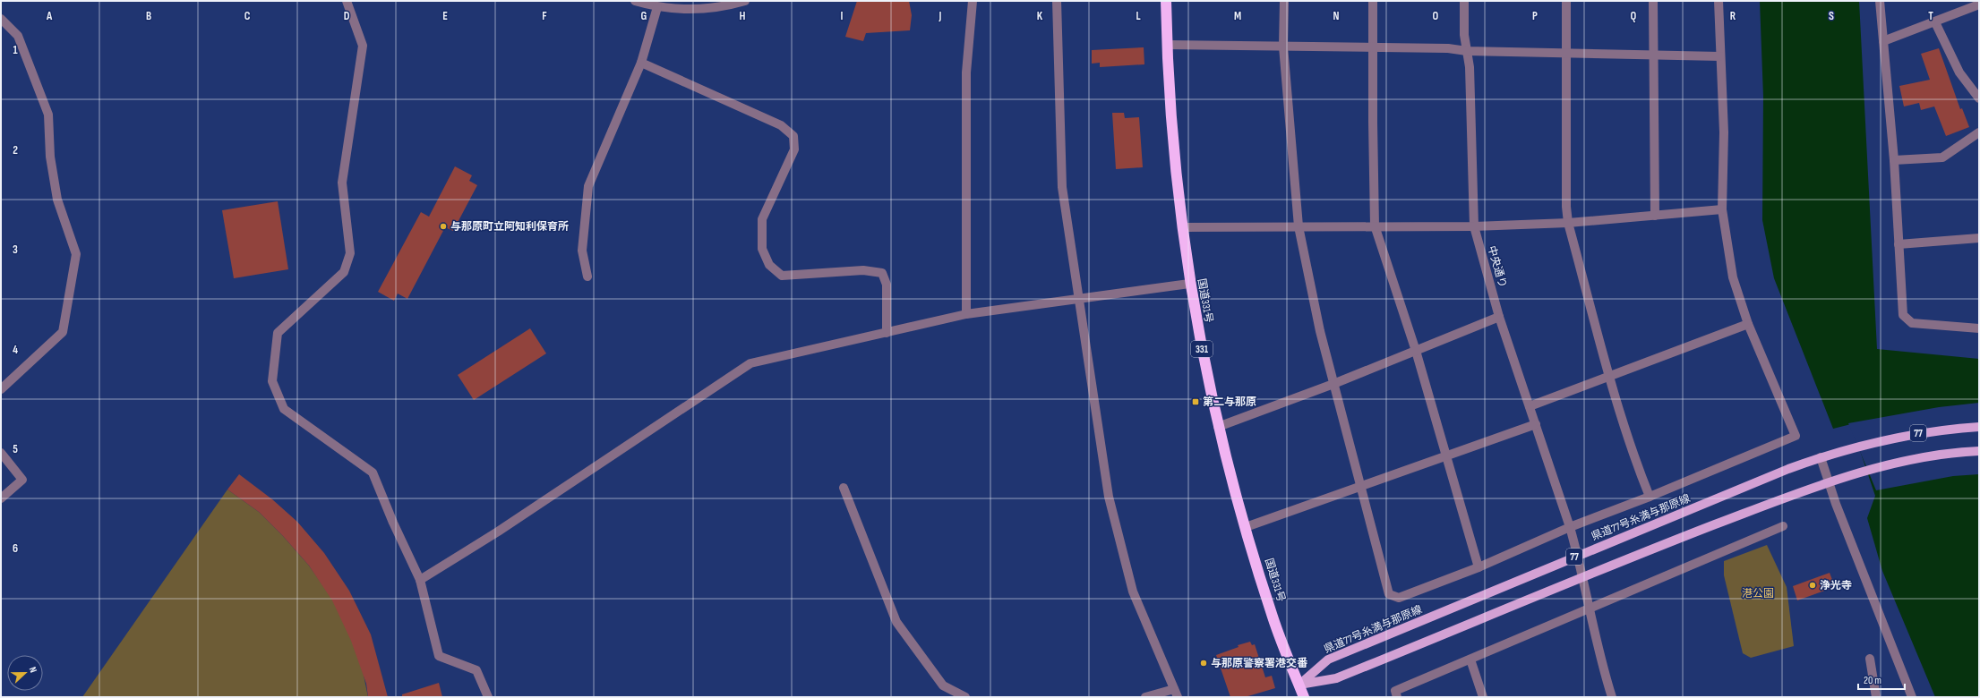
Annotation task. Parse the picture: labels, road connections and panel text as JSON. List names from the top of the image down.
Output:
{
  "streets": {
    "highway": ["国道331号", "331"],
    "main road": ["77", "県道77号糸満与那原線"],
    "street": ["中央通り"]
  },
  "crossings": [
    ["中央通り", "77"],
    ["中央通り", "県道77号糸満与那原線"],
    ["国道331号", "77"],
    ["国道331号", "県道77号糸満与那原線"],
    ["77", "県道77号糸満与那原線"]
  ],
  "parks": ["港公園"],
  "places": {
    "other": ["与那原町立阿知利保育所", "浄光寺", "与那原警察署港交番"],
    "transit": ["第二与那原"]
  },
  "scale_bar": "20 m",
  "north": "right",
  "grid": {
    "columns": [
      "A",
      "B",
      "C",
      "D",
      "E",
      "F",
      "G",
      "H",
      "I",
      "J",
      "K",
      "L",
      "M",
      "N",
      "O",
      "P",
      "Q",
      "R",
      "S",
      "T"
    ],
    "rows": [
      "1",
      "2",
      "3",
      "4",
      "5",
      "6"
    ]
  }
}
